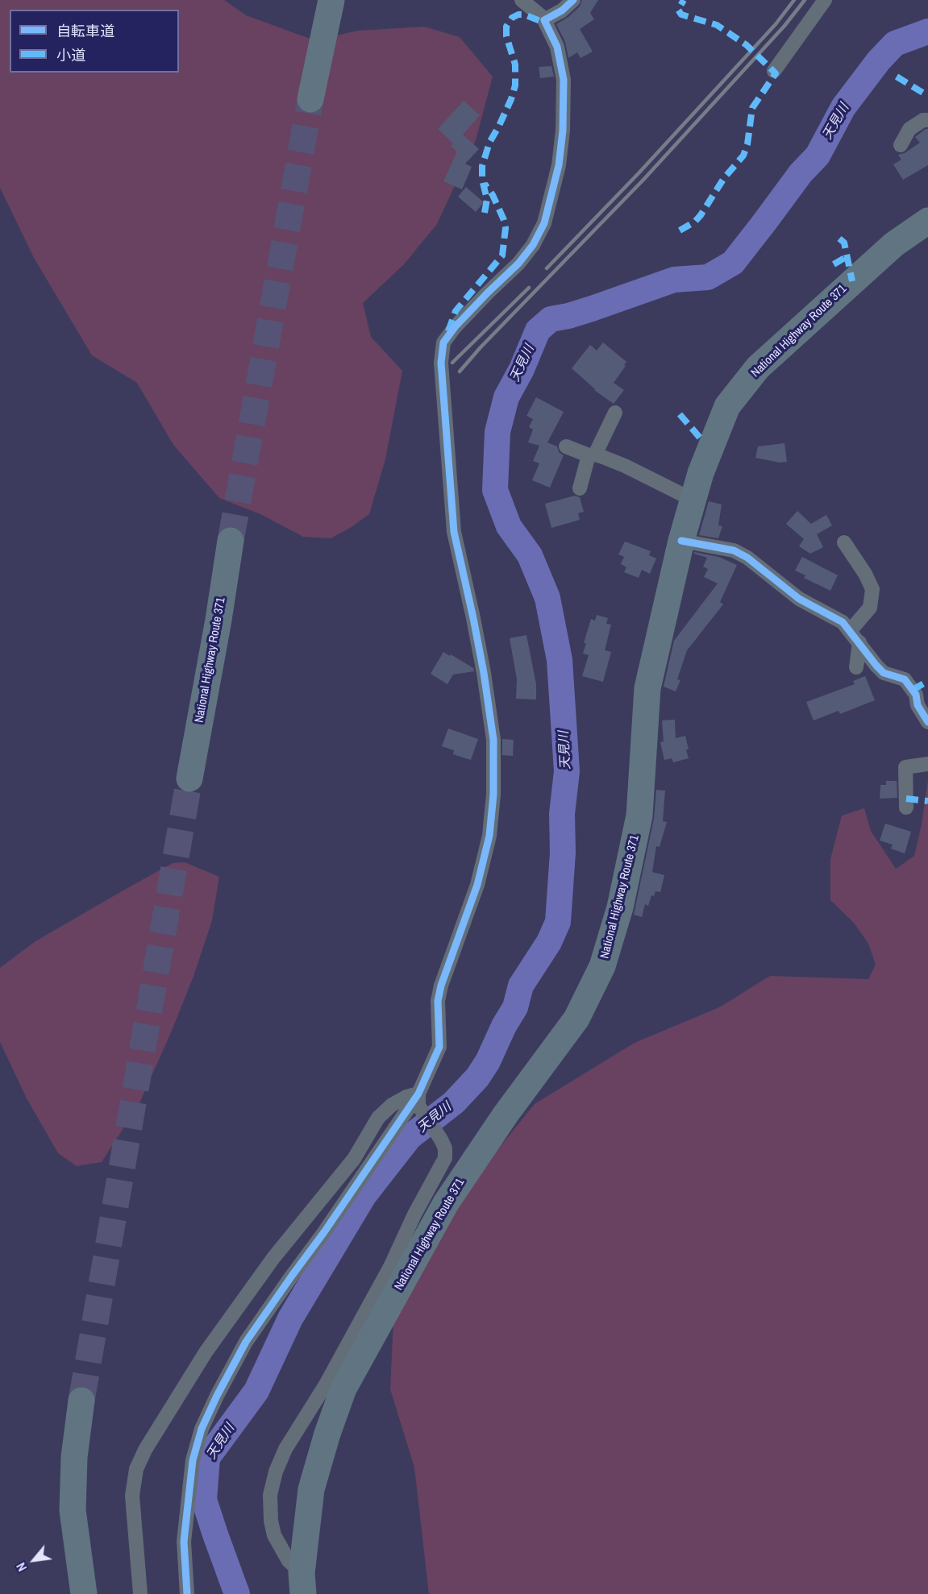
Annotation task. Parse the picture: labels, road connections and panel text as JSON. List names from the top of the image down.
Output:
{
  "streets": {
    "highway": ["National Highway Route 371"]
  },
  "water": ["天見川"],
  "legend": ["自転車道", "小道"],
  "north": "bottom left"
}
